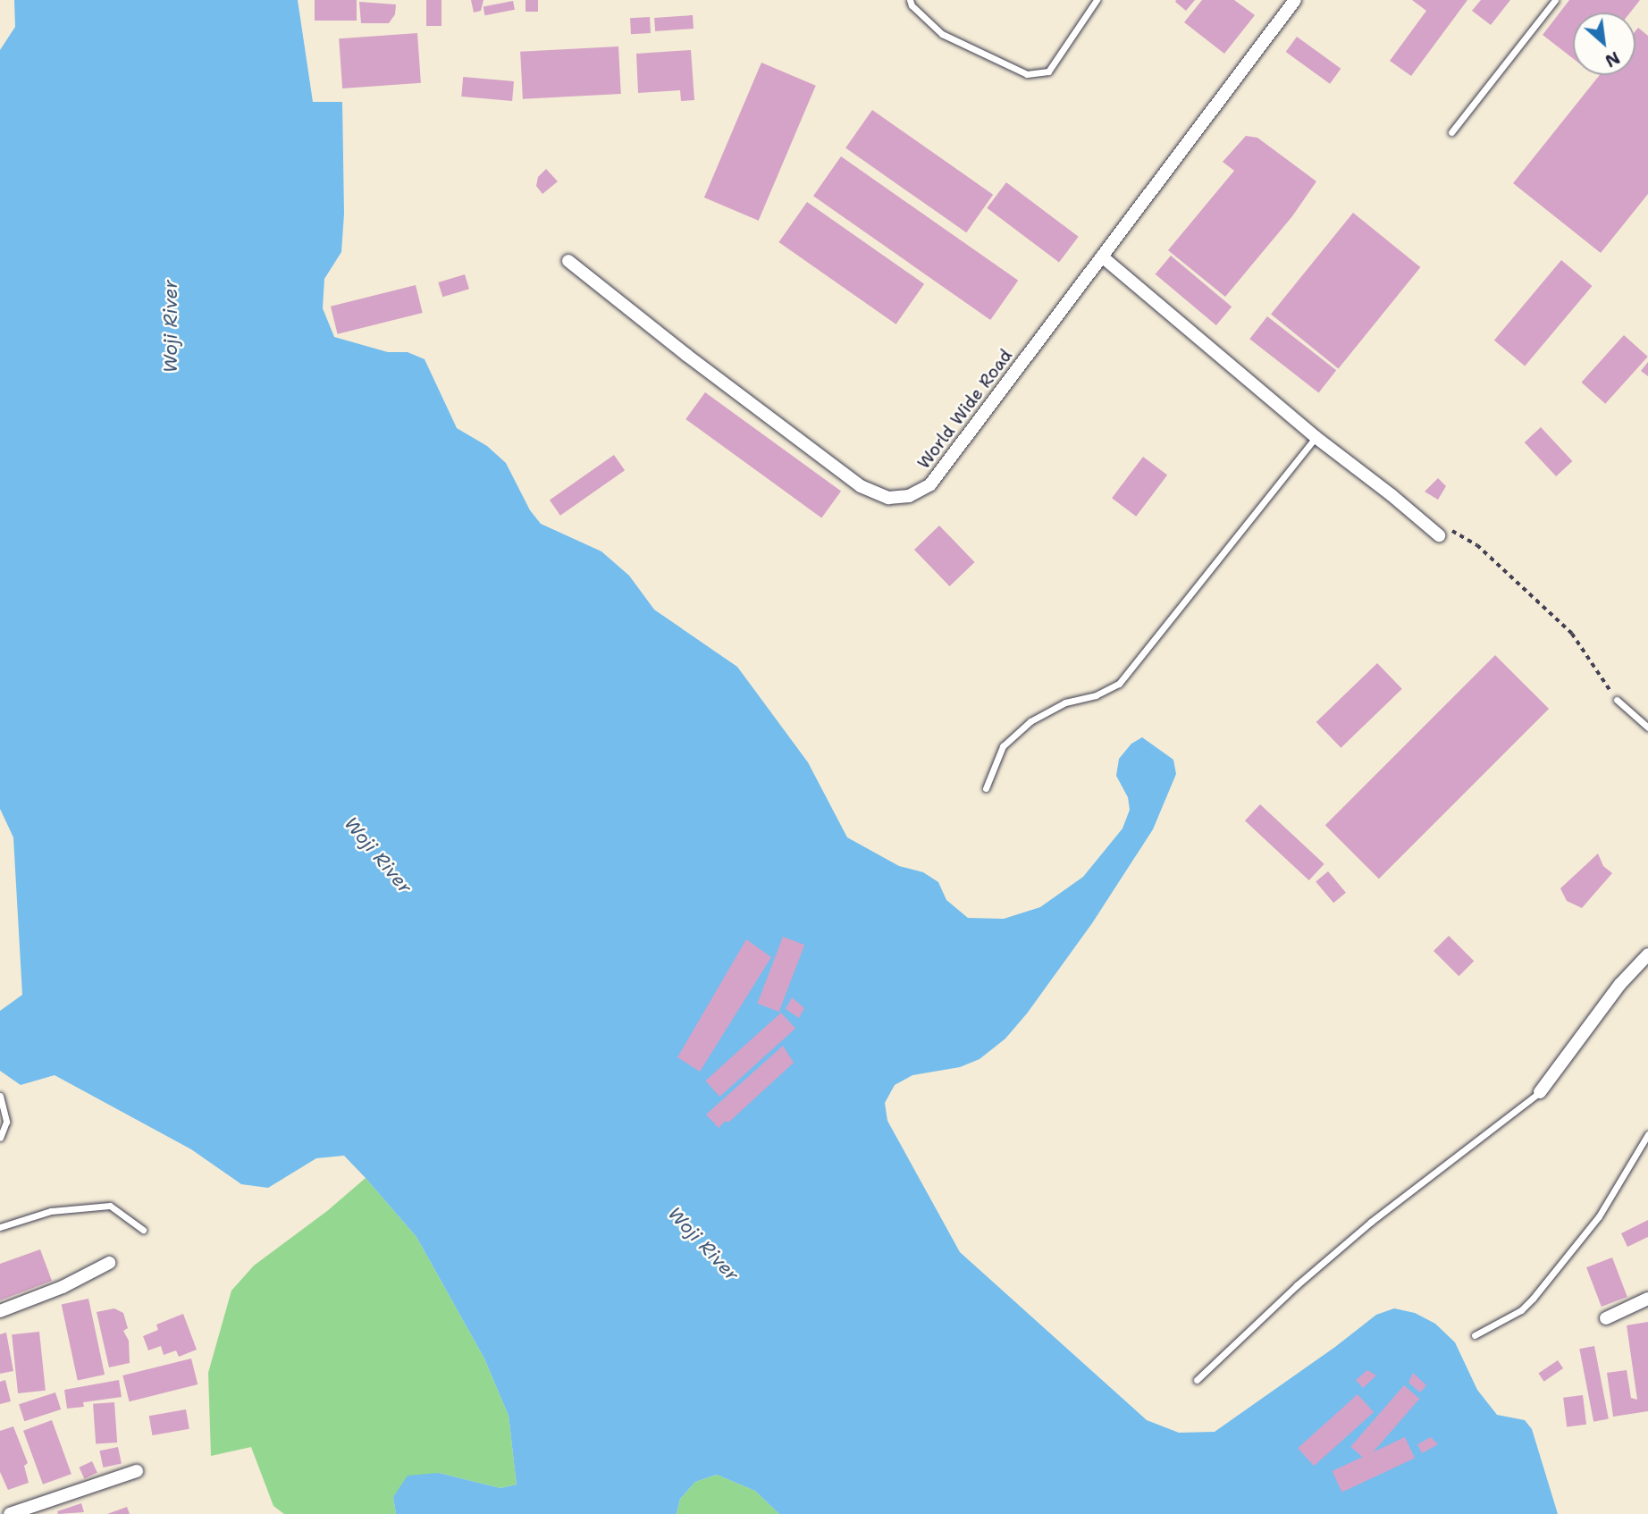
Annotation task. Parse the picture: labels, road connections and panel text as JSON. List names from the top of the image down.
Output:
{
  "streets": {
    "street": ["World Wide Road"]
  },
  "water": ["Woji River"],
  "north": "bottom right"
}
